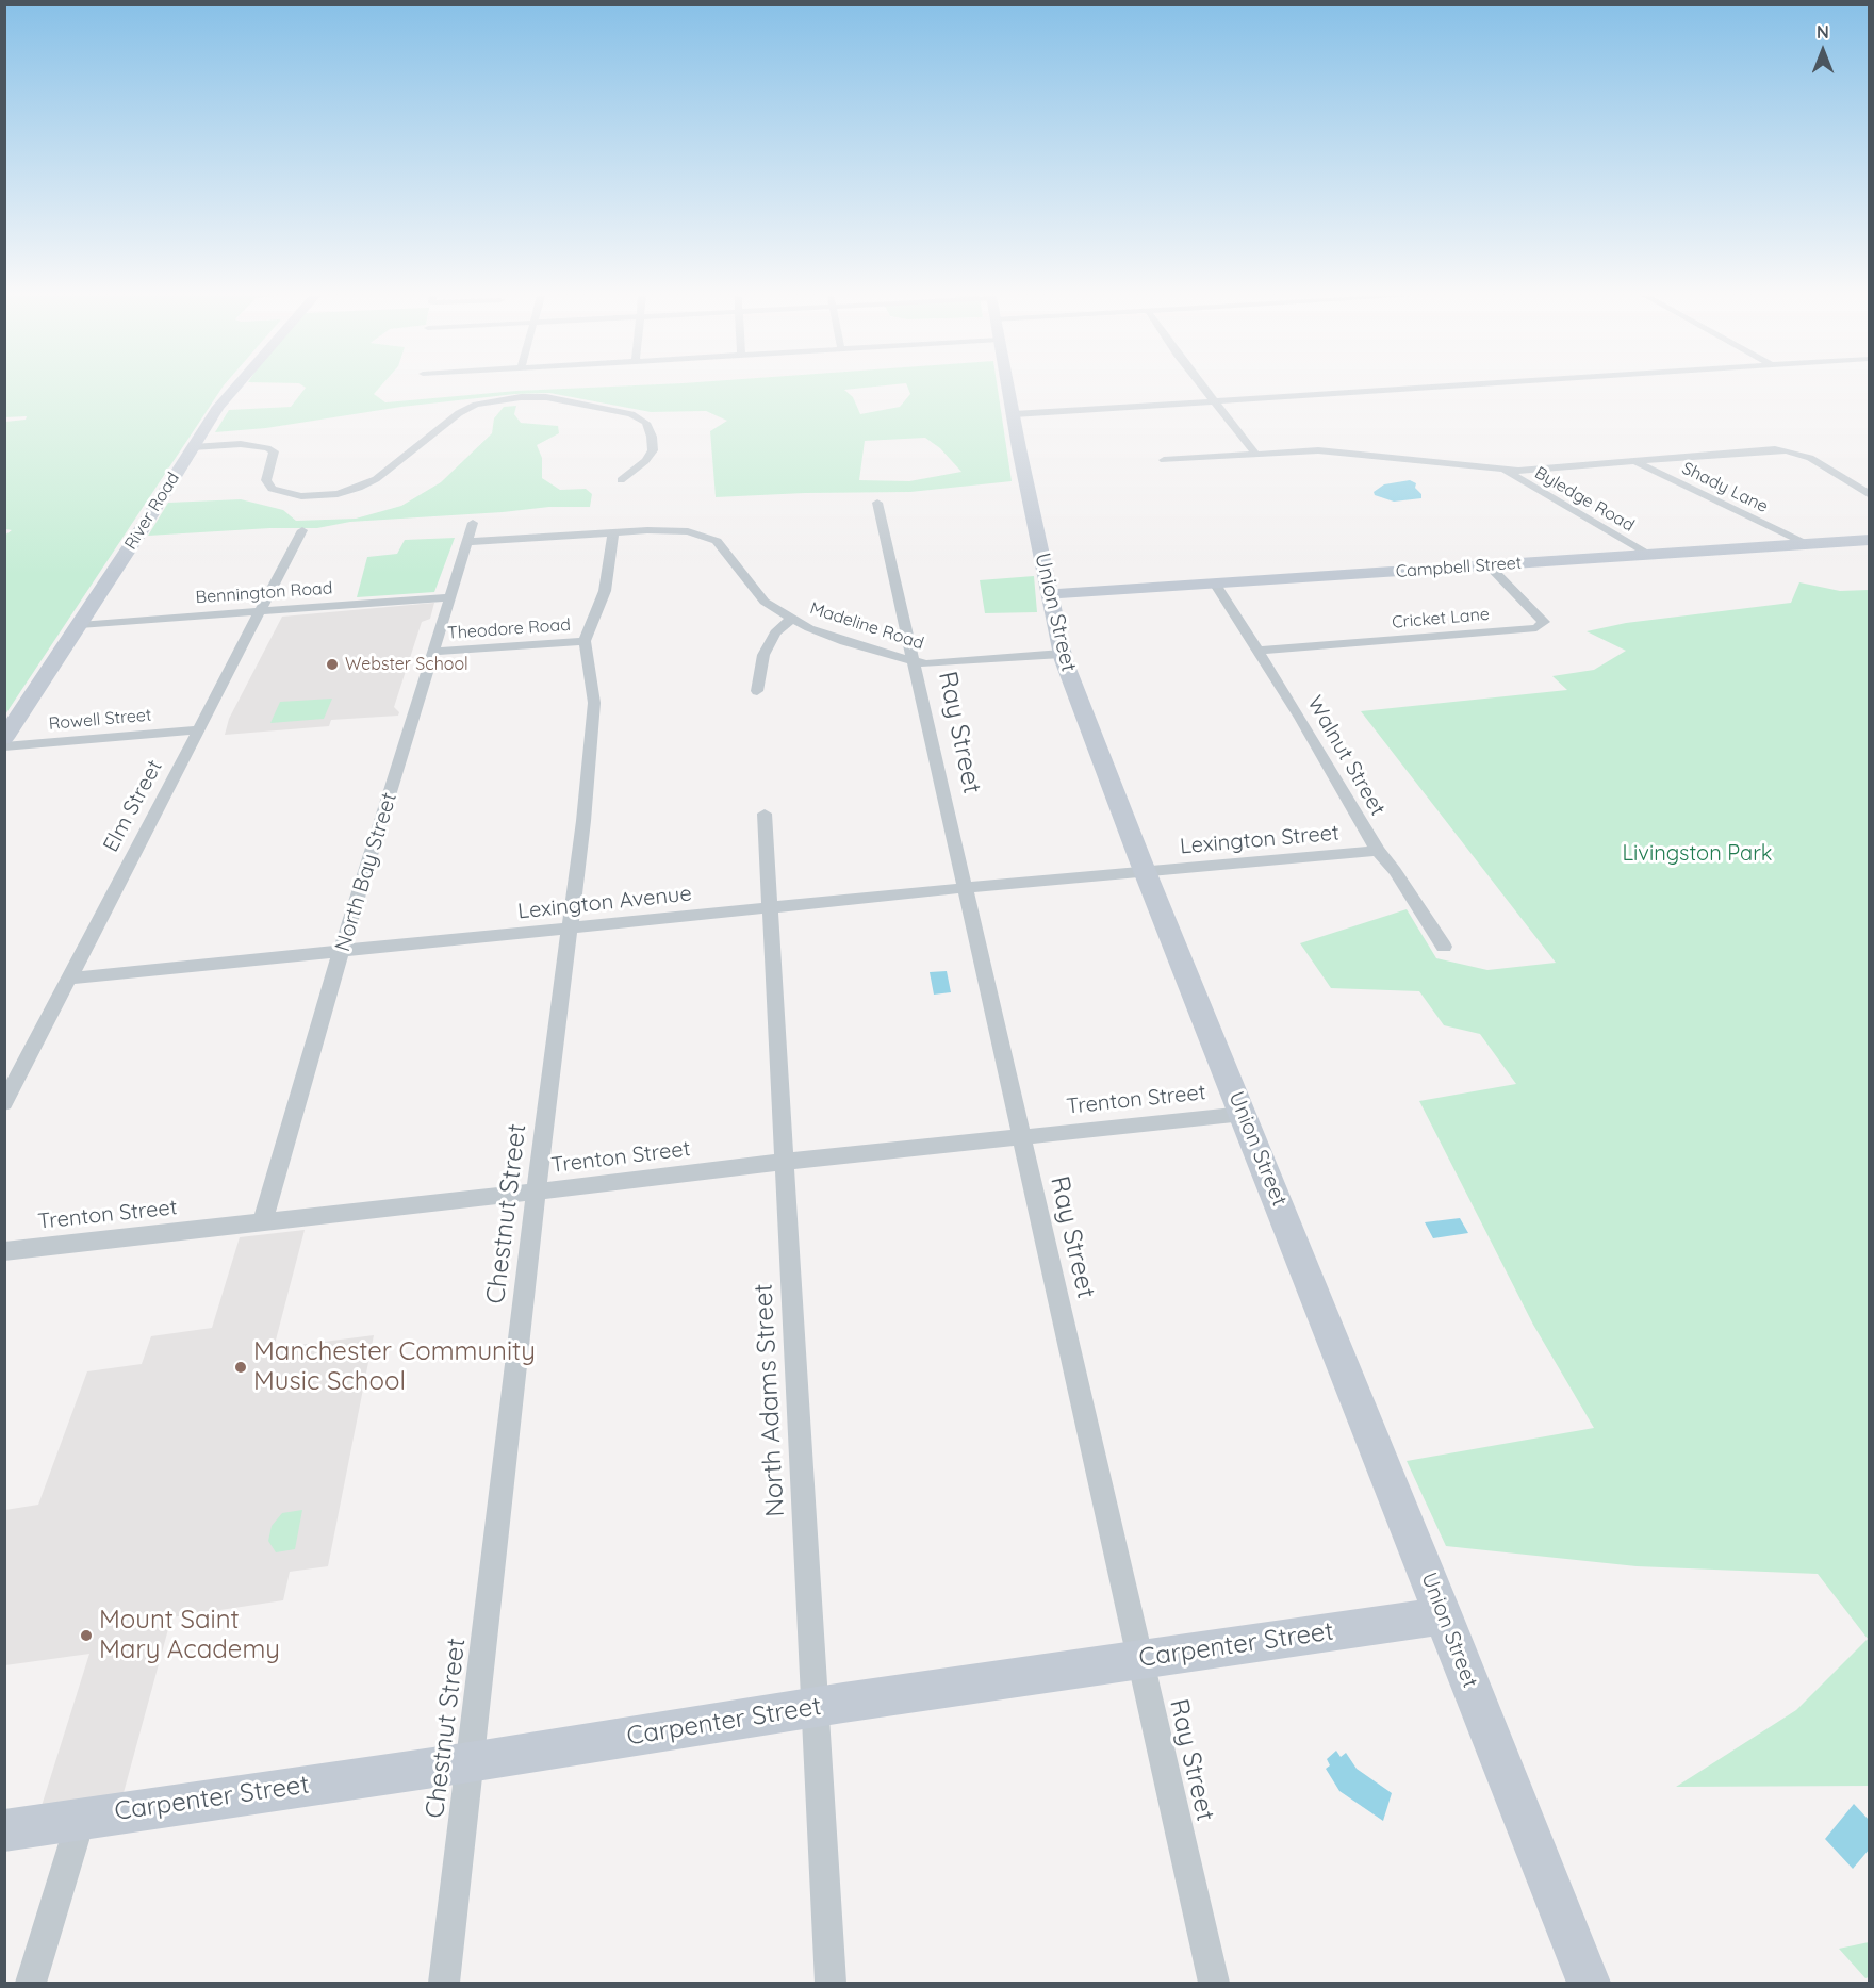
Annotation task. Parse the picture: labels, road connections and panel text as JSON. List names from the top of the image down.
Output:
{
  "streets": {
    "street": [
      "Shady Lane",
      "Byledge Road",
      "River Road",
      "Campbell Street",
      "Bennington Road",
      "Union Street",
      "Cricket Lane",
      "Madeline Road",
      "Theodore Road",
      "Rowell Street",
      "Ray Street",
      "Walnut Street",
      "Elm Street",
      "Lexington Street",
      "North Bay Street",
      "Lexington Avenue",
      "Trenton Street",
      "Chestnut Street",
      "North Adams Street",
      "Carpenter Street"
    ]
  },
  "crossings": [
    ["Shady Lane", "Campbell Street"],
    ["Byledge Road", "Campbell Street"],
    ["River Road", "Bennington Road"],
    ["Campbell Street", "Union Street"],
    ["Campbell Street", "Cricket Lane"],
    ["Campbell Street", "Walnut Street"],
    ["Bennington Road", "Elm Street"],
    ["Bennington Road", "North Bay Street"],
    ["Union Street", "Madeline Road"],
    ["Union Street", "Lexington Street"],
    ["Union Street", "Lexington Avenue"],
    ["Union Street", "Trenton Street"],
    ["Union Street", "Carpenter Street"],
    ["Cricket Lane", "Walnut Street"],
    ["Madeline Road", "Ray Street"],
    ["Madeline Road", "North Bay Street"],
    ["Theodore Road", "North Bay Street"],
    ["Theodore Road", "Chestnut Street"],
    ["Rowell Street", "Elm Street"],
    ["Ray Street", "Lexington Avenue"],
    ["Ray Street", "Trenton Street"],
    ["Ray Street", "Carpenter Street"],
    ["Walnut Street", "Lexington Street"],
    ["Elm Street", "Lexington Avenue"],
    ["Lexington Street", "Lexington Avenue"],
    ["North Bay Street", "Lexington Avenue"],
    ["North Bay Street", "Trenton Street"],
    ["Lexington Avenue", "Chestnut Street"],
    ["Lexington Avenue", "North Adams Street"],
    ["Trenton Street", "Chestnut Street"],
    ["Trenton Street", "North Adams Street"],
    ["Chestnut Street", "Carpenter Street"],
    ["North Adams Street", "Carpenter Street"]
  ],
  "parks": ["Livingston Park"],
  "places": ["Webster School", "Manchester Community Music School", "Mount Saint Mary Academy"],
  "north": "top"
}
